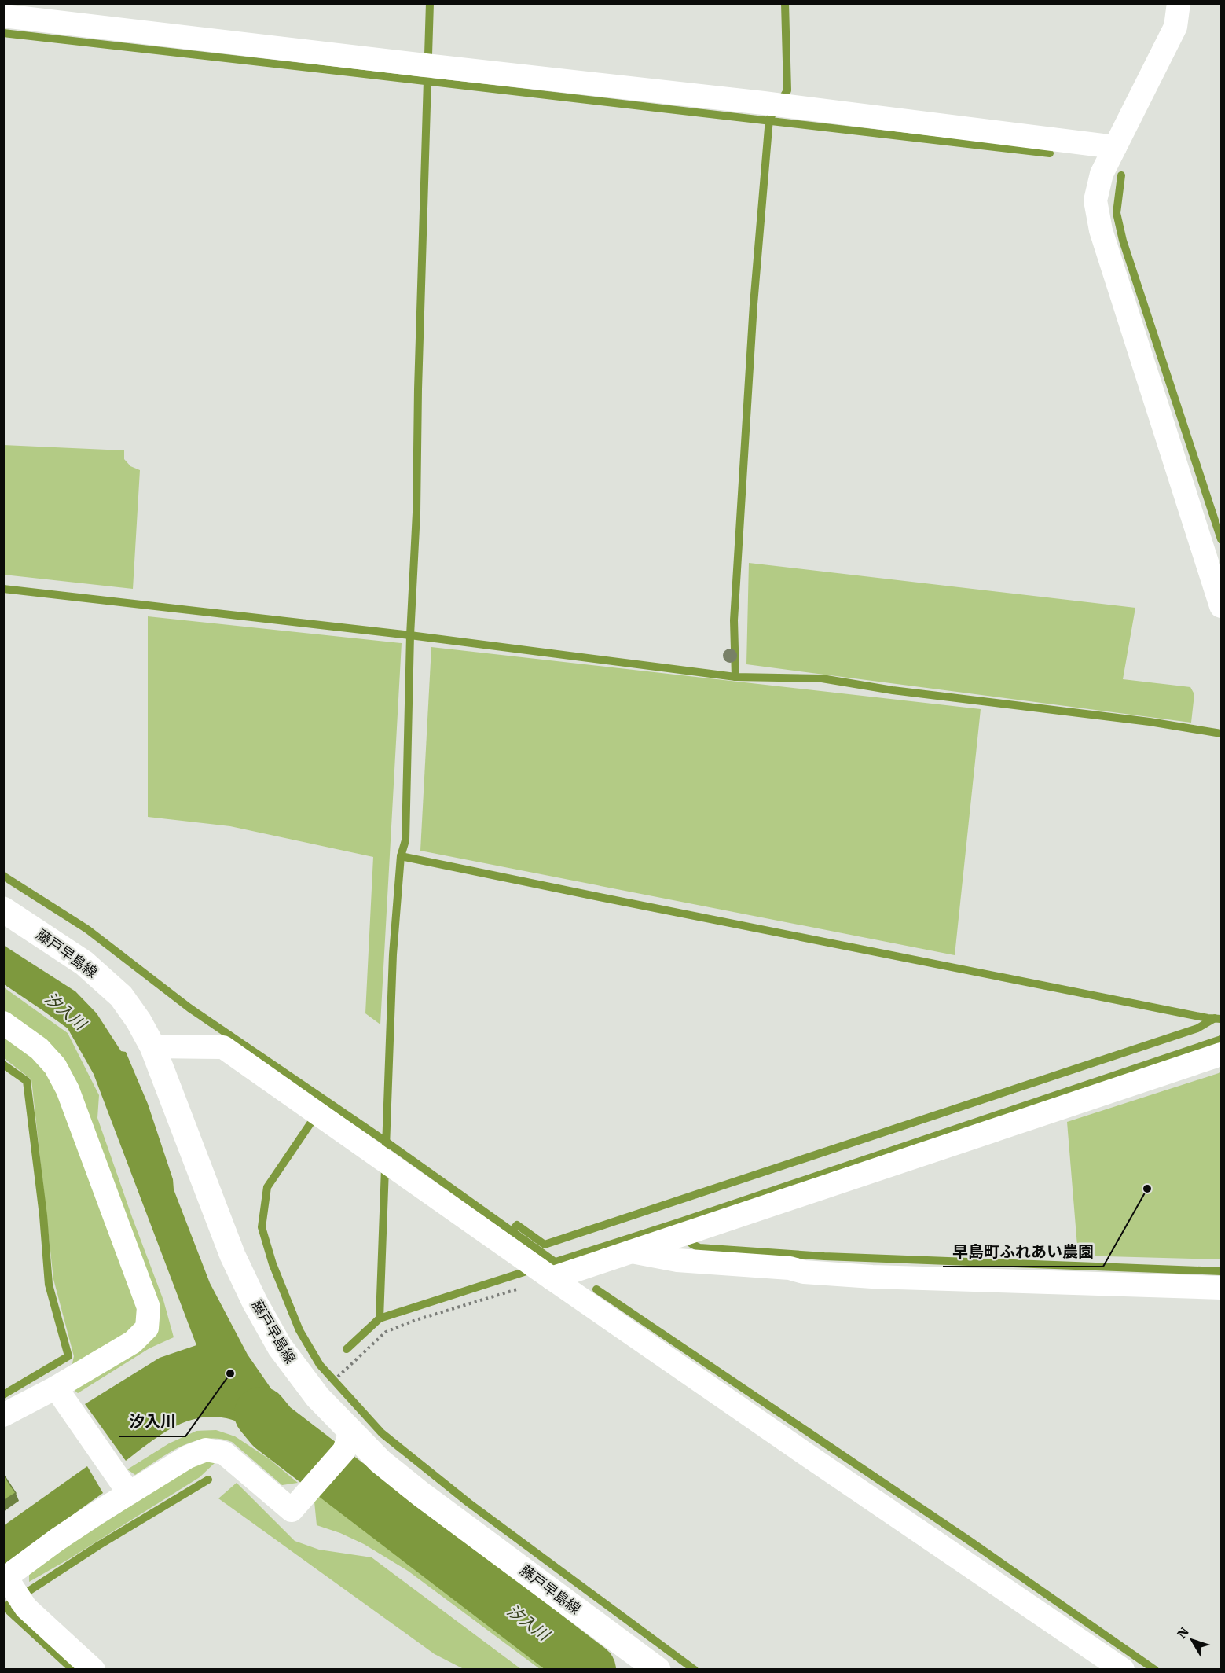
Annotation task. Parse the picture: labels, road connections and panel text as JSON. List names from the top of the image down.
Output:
{
  "streets": {
    "main road": ["藤戸早島線"]
  },
  "water": ["汐入川"],
  "places": ["早島町ふれあい農園", "汐入川"],
  "north": "top left"
}
